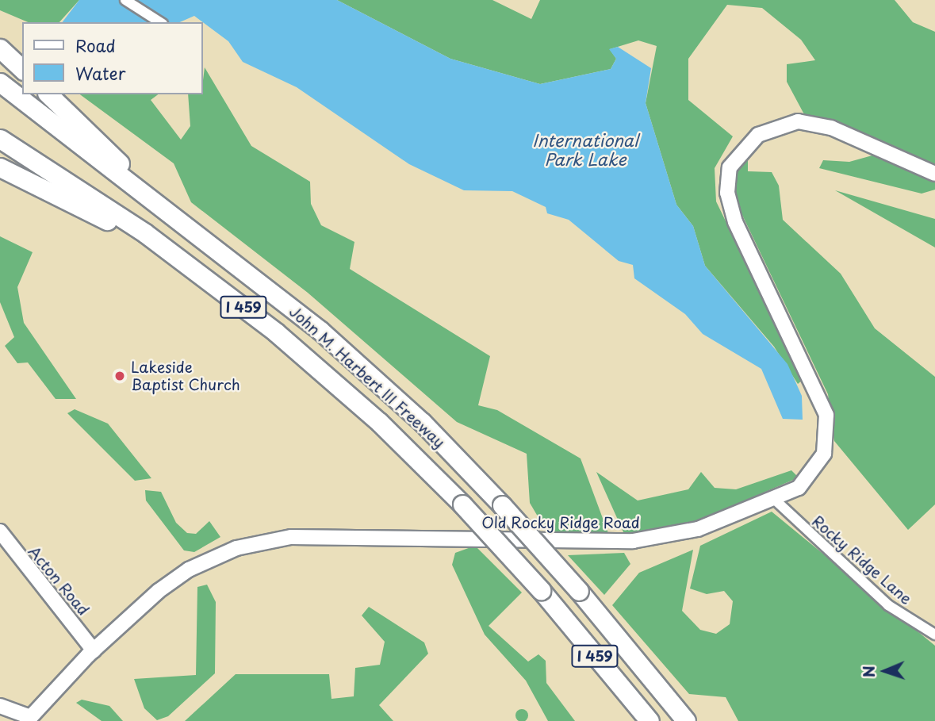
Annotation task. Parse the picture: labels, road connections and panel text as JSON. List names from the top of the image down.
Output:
{
  "streets": {
    "highway": ["I 459", "John M. Harbert III Freeway"],
    "street": ["Old Rocky Ridge Road", "Rocky Ridge Lane", "Acton Road"]
  },
  "crossings": [
    ["Old Rocky Ridge Road", "Rocky Ridge Lane"],
    ["Old Rocky Ridge Road", "Acton Road"]
  ],
  "water": ["International Park Lake"],
  "places": ["Lakeside Baptist Church"],
  "legend": ["Road", "Water"],
  "north": "left"
}
